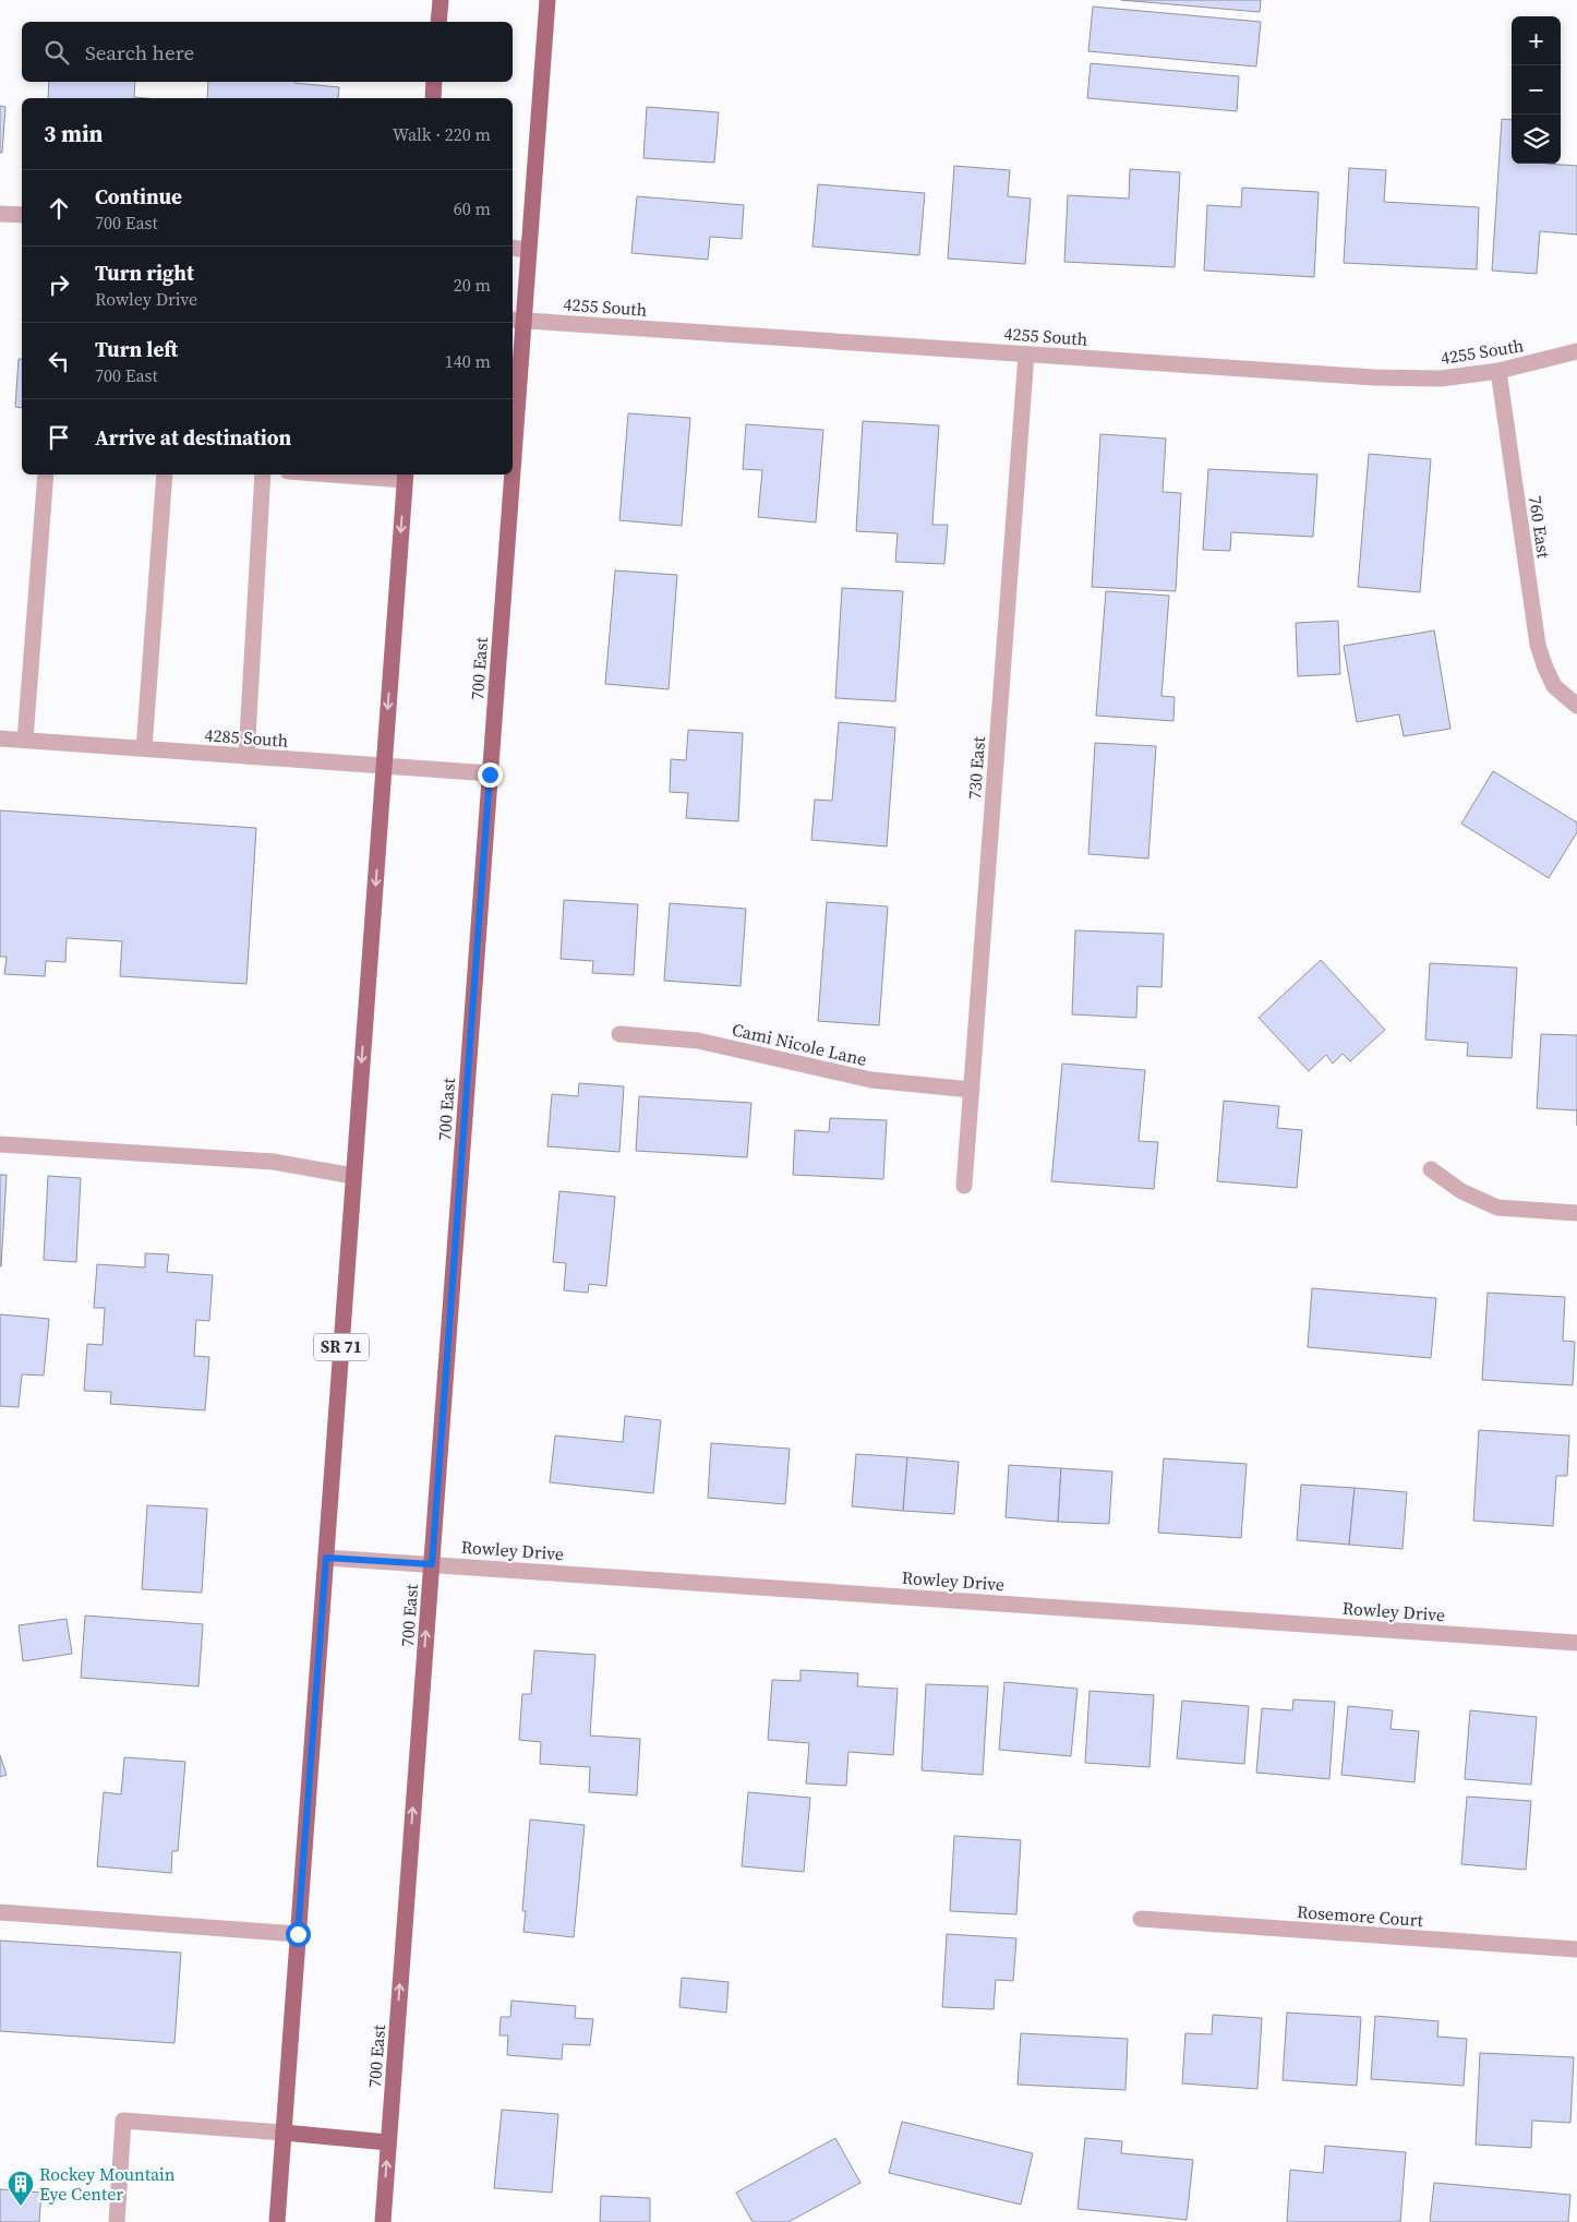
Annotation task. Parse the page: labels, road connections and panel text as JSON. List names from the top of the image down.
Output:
{
  "streets": {
    "main road": ["700 East", "SR 71"],
    "street": [
      "4255 South",
      "760 East",
      "4285 South",
      "730 East",
      "Cami Nicole Lane",
      "Rowley Drive",
      "Rosemore Court"
    ]
  },
  "crossings": [
    ["4255 South", "760 East"],
    ["4255 South", "700 East"],
    ["4255 South", "730 East"],
    ["700 East", "4285 South"],
    ["700 East", "Rowley Drive"],
    ["4285 South", "SR 71"],
    ["730 East", "Cami Nicole Lane"],
    ["SR 71", "Rowley Drive"]
  ],
  "places": {
    "building": ["Rockey Mountain Eye Center"]
  },
  "page": {
    "map_buttons": ["+", "−"],
    "search": "Search here",
    "heading": ["3 min", "Walk · 220 m"],
    "list": [
      ["Continue", "700 East", "60 m"],
      ["Turn right", "Rowley Drive", "20 m"],
      ["Turn left", "700 East", "140 m"],
      "Arrive at destination"
    ]
  }
}
